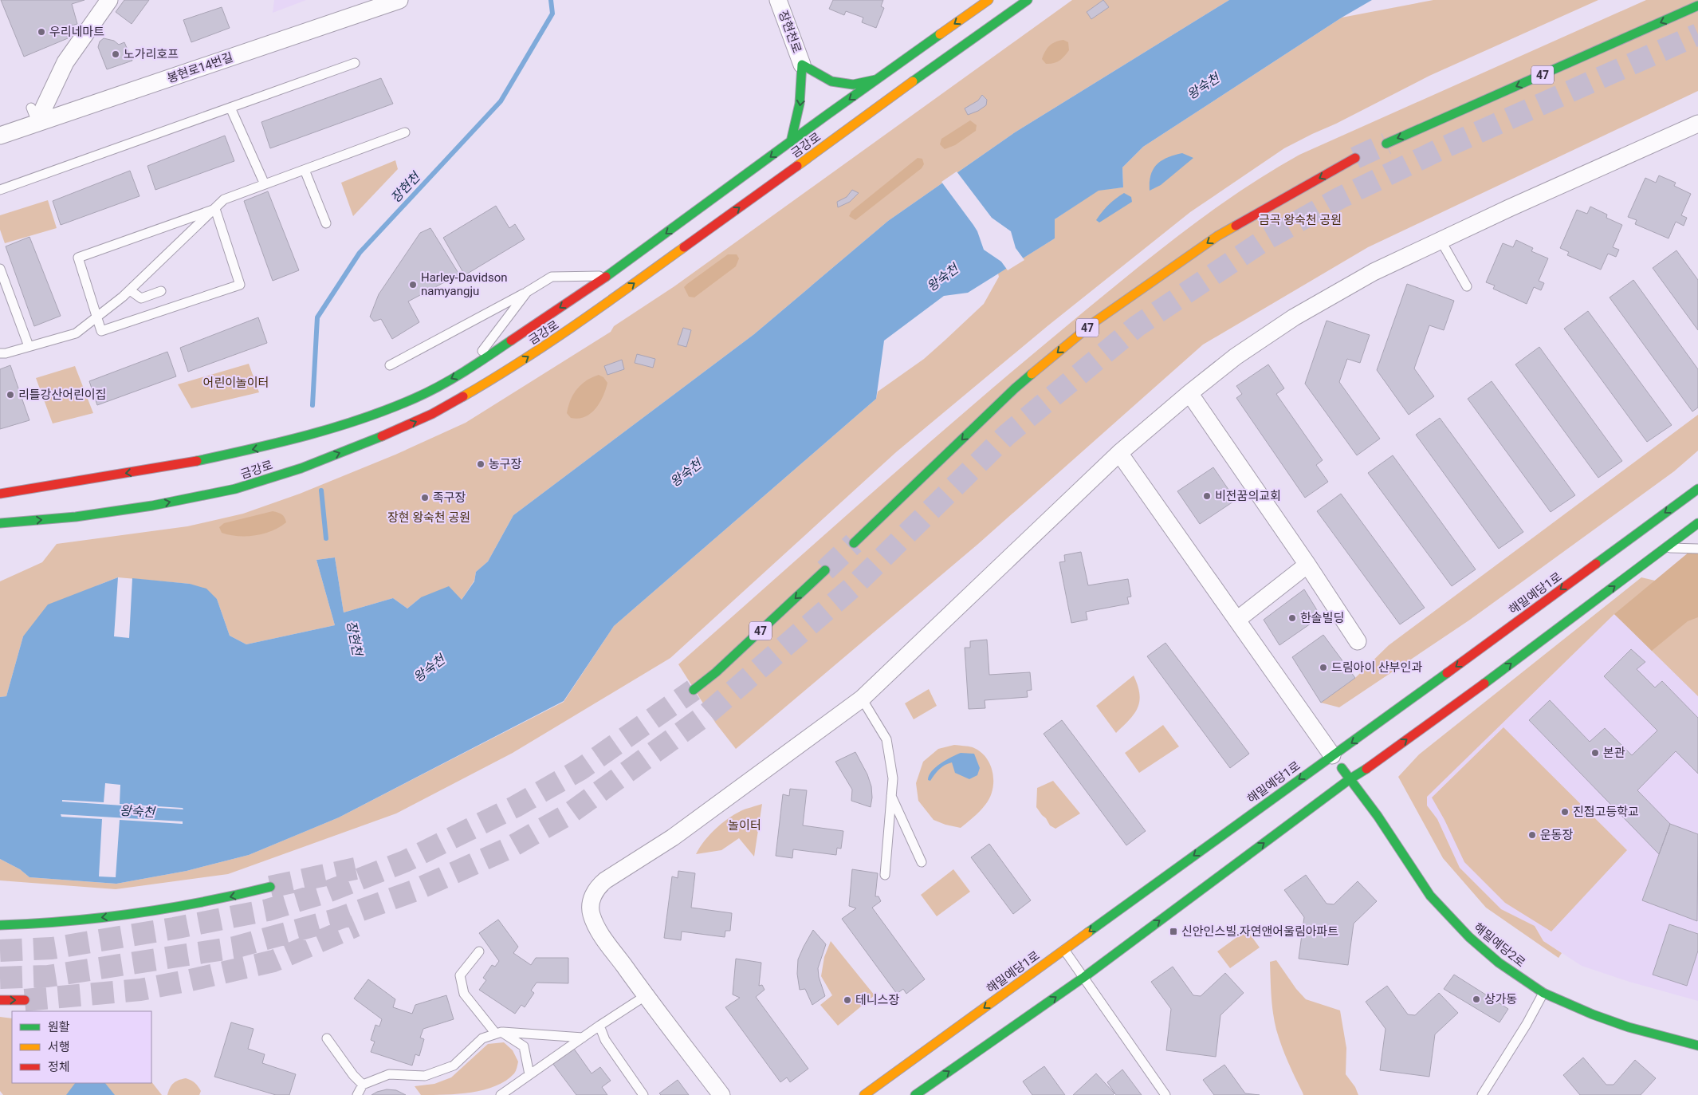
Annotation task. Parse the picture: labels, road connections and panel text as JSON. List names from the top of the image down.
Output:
{
  "streets": {
    "main road": [
      "47",
      "금강로",
      "해밀예당1로",
      "해밀예당2로"
    ],
    "street": ["장현천로", "봉현로14번길"]
  },
  "crossings": [
    ["해밀예당1로", "해밀예당2로"]
  ],
  "water": ["왕숙천", "장현천"],
  "parks": [
    "금곡 왕숙천 공원",
    "어린이놀이터",
    "장현 왕숙천 공원",
    "놀이터"
  ],
  "places": {
    "other": [
      "우리네마트",
      "노가리호프",
      "Harley-Davidson namyangju",
      "리틀강산어린이집",
      "농구장",
      "비전꿈의교회",
      "족구장",
      "한솔빌딩",
      "드림아이 산부인과",
      "본관",
      "진접고등학교",
      "운동장",
      "상가동",
      "테니스장"
    ],
    "transit": ["신안인스빌.자연앤어울림아파트"]
  },
  "legend": ["원활", "서행", "정체"]
}
